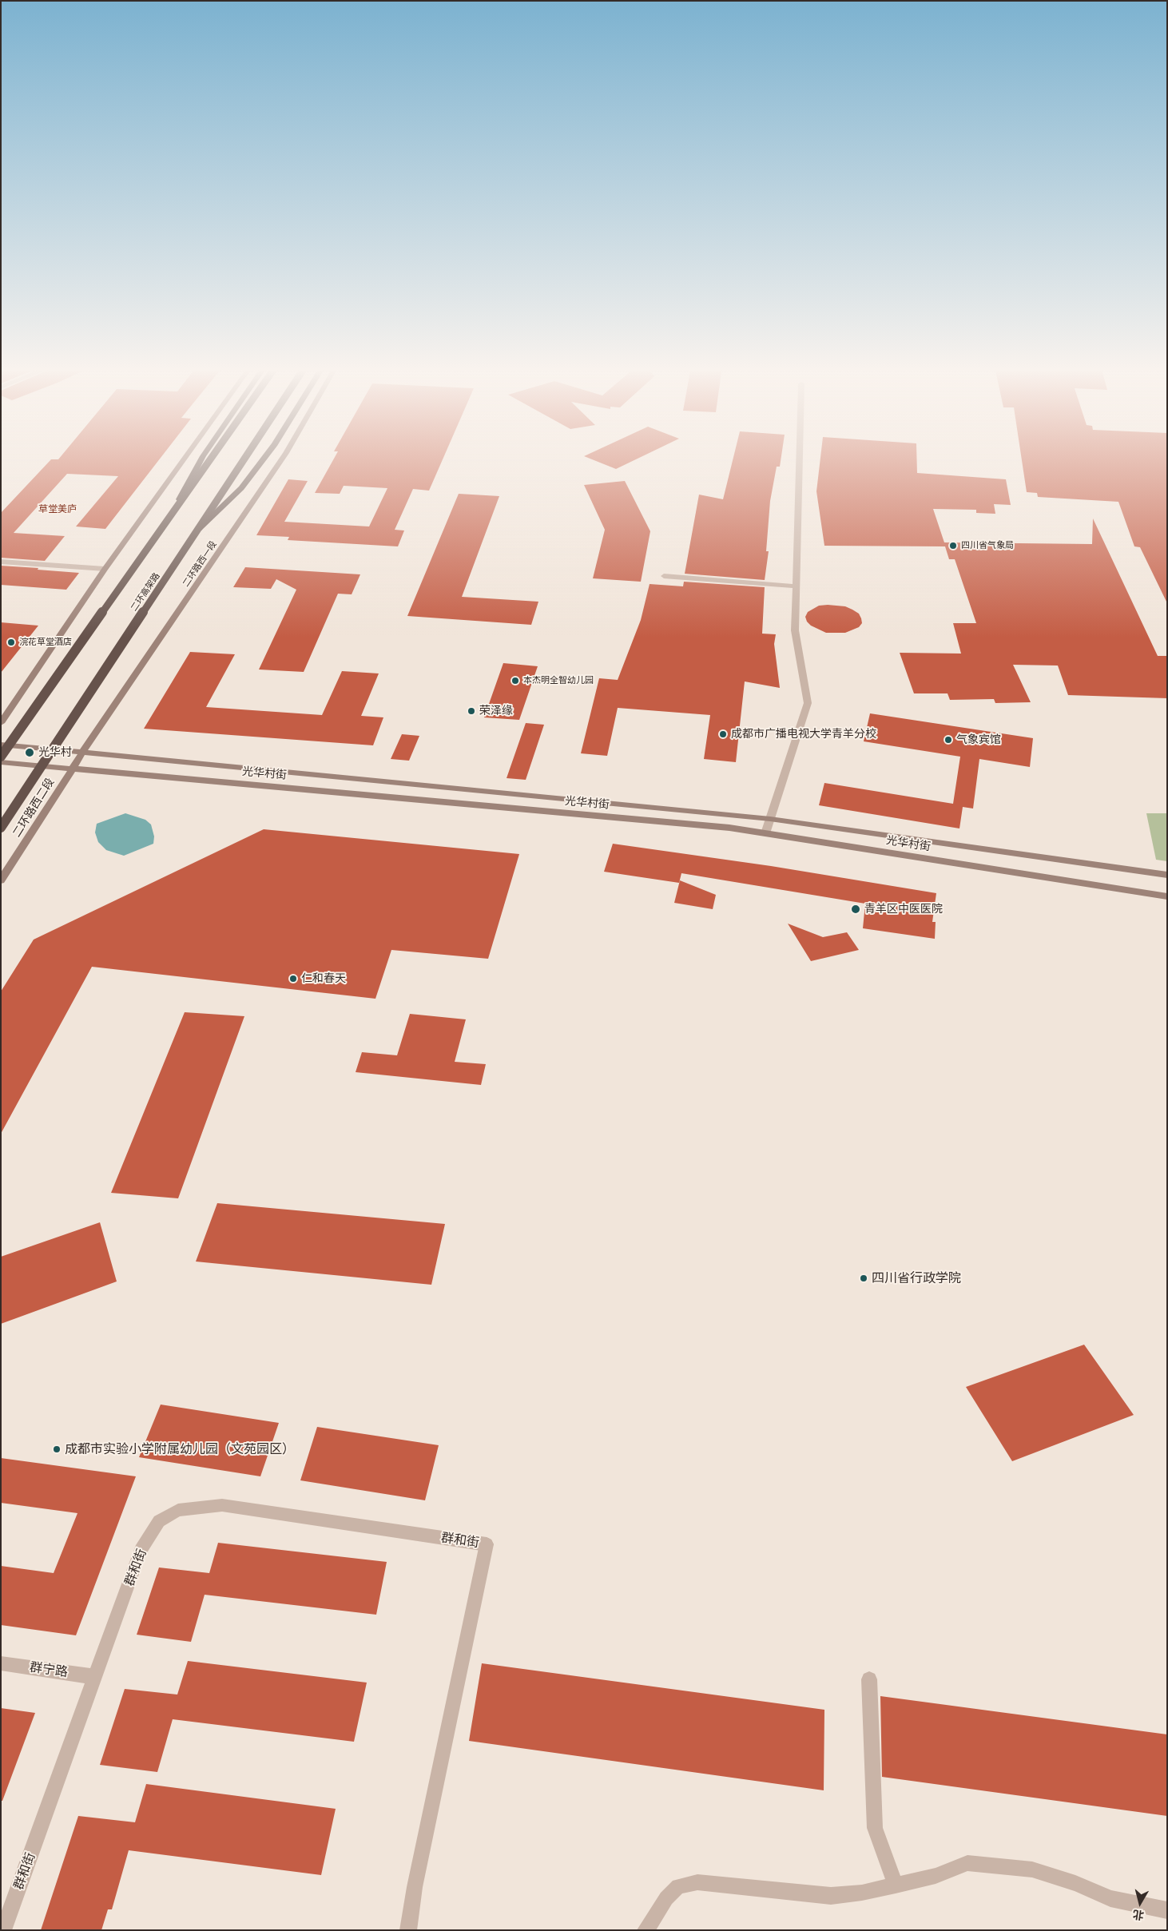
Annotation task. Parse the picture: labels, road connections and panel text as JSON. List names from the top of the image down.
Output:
{
  "streets": {
    "highway": ["二环高架路"],
    "main road": ["二环路西一段", "光华村街", "二环路西二段"],
    "street": ["群和街", "群宁路"]
  },
  "crossings": [
    ["二环路西一段", "光华村街"],
    ["二环路西一段", "二环路西二段"],
    ["光华村街", "二环路西二段"],
    ["群和街", "群宁路"]
  ],
  "districts": ["草堂美庐"],
  "places": [
    "四川省气象局",
    "浣花草堂酒店",
    "本杰明全智幼儿园",
    "荣泽缘",
    "成都市广播电视大学青羊分校",
    "气象宾馆",
    "光华村",
    "青羊区中医医院",
    "仁和春天",
    "四川省行政学院",
    "成都市实验小学附属幼儿园（文苑园区）"
  ],
  "north": "bottom"
}
